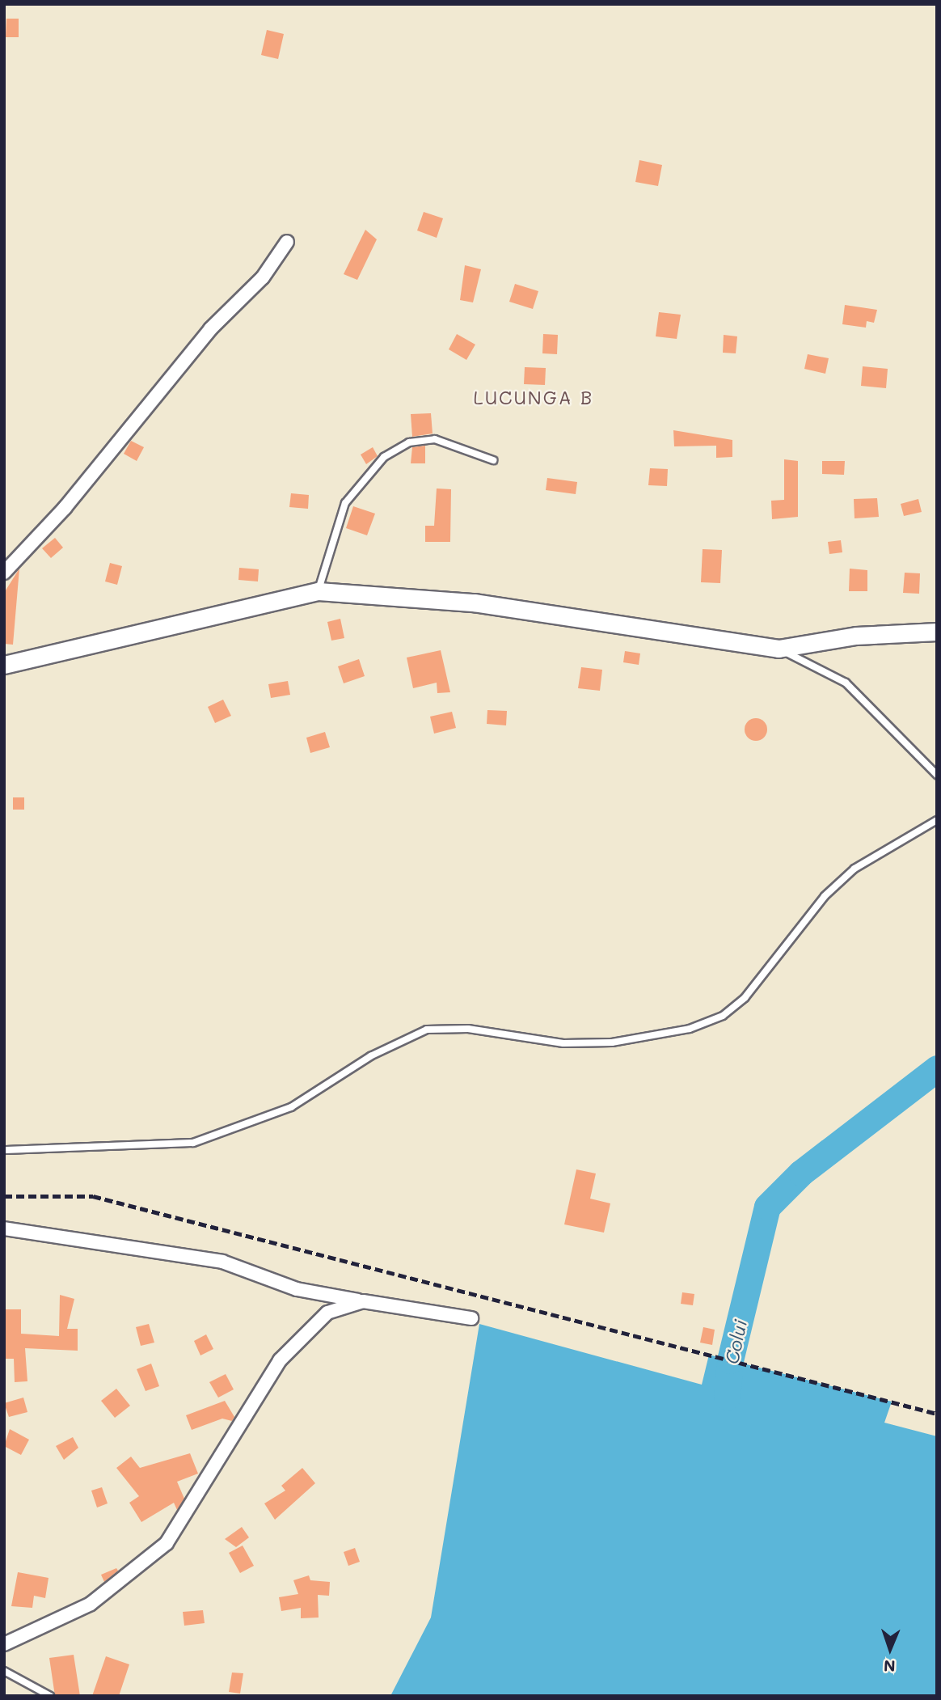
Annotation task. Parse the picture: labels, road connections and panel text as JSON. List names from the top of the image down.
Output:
{
  "districts": ["LUCUNGA B"],
  "water": ["Colui"],
  "north": "bottom"
}
